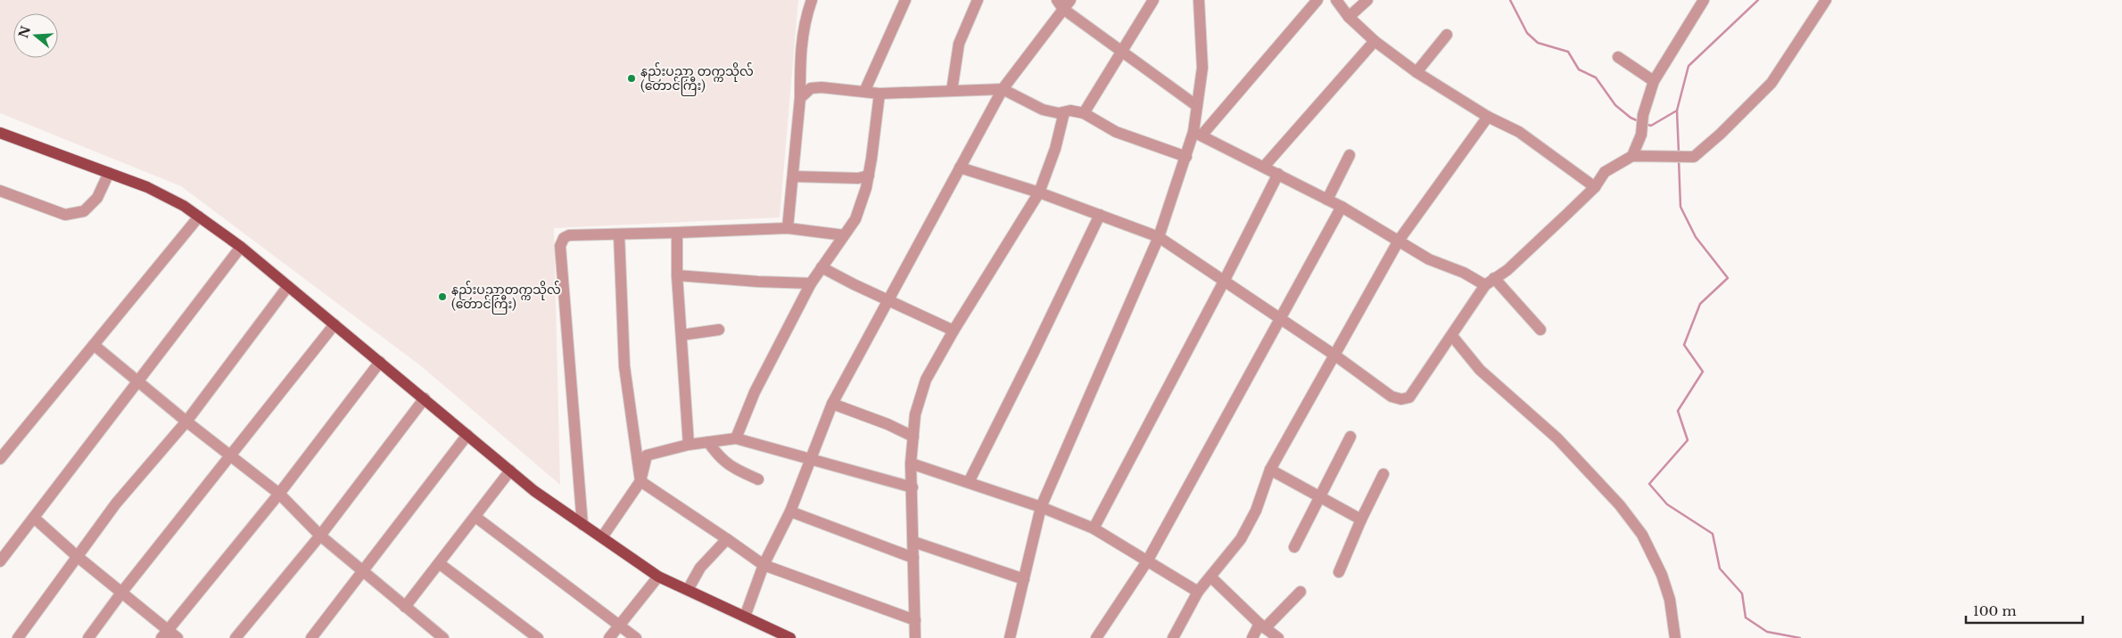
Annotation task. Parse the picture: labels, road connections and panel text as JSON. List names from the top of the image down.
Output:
{
  "places": ["နည်းပညာ တက္ကသိုလ် (တောင်ကြီး)", "နည်းပညာတက္ကသိုလ် (တောင်ကြီး)"],
  "scale_bar": "100 m",
  "north": "left"
}
